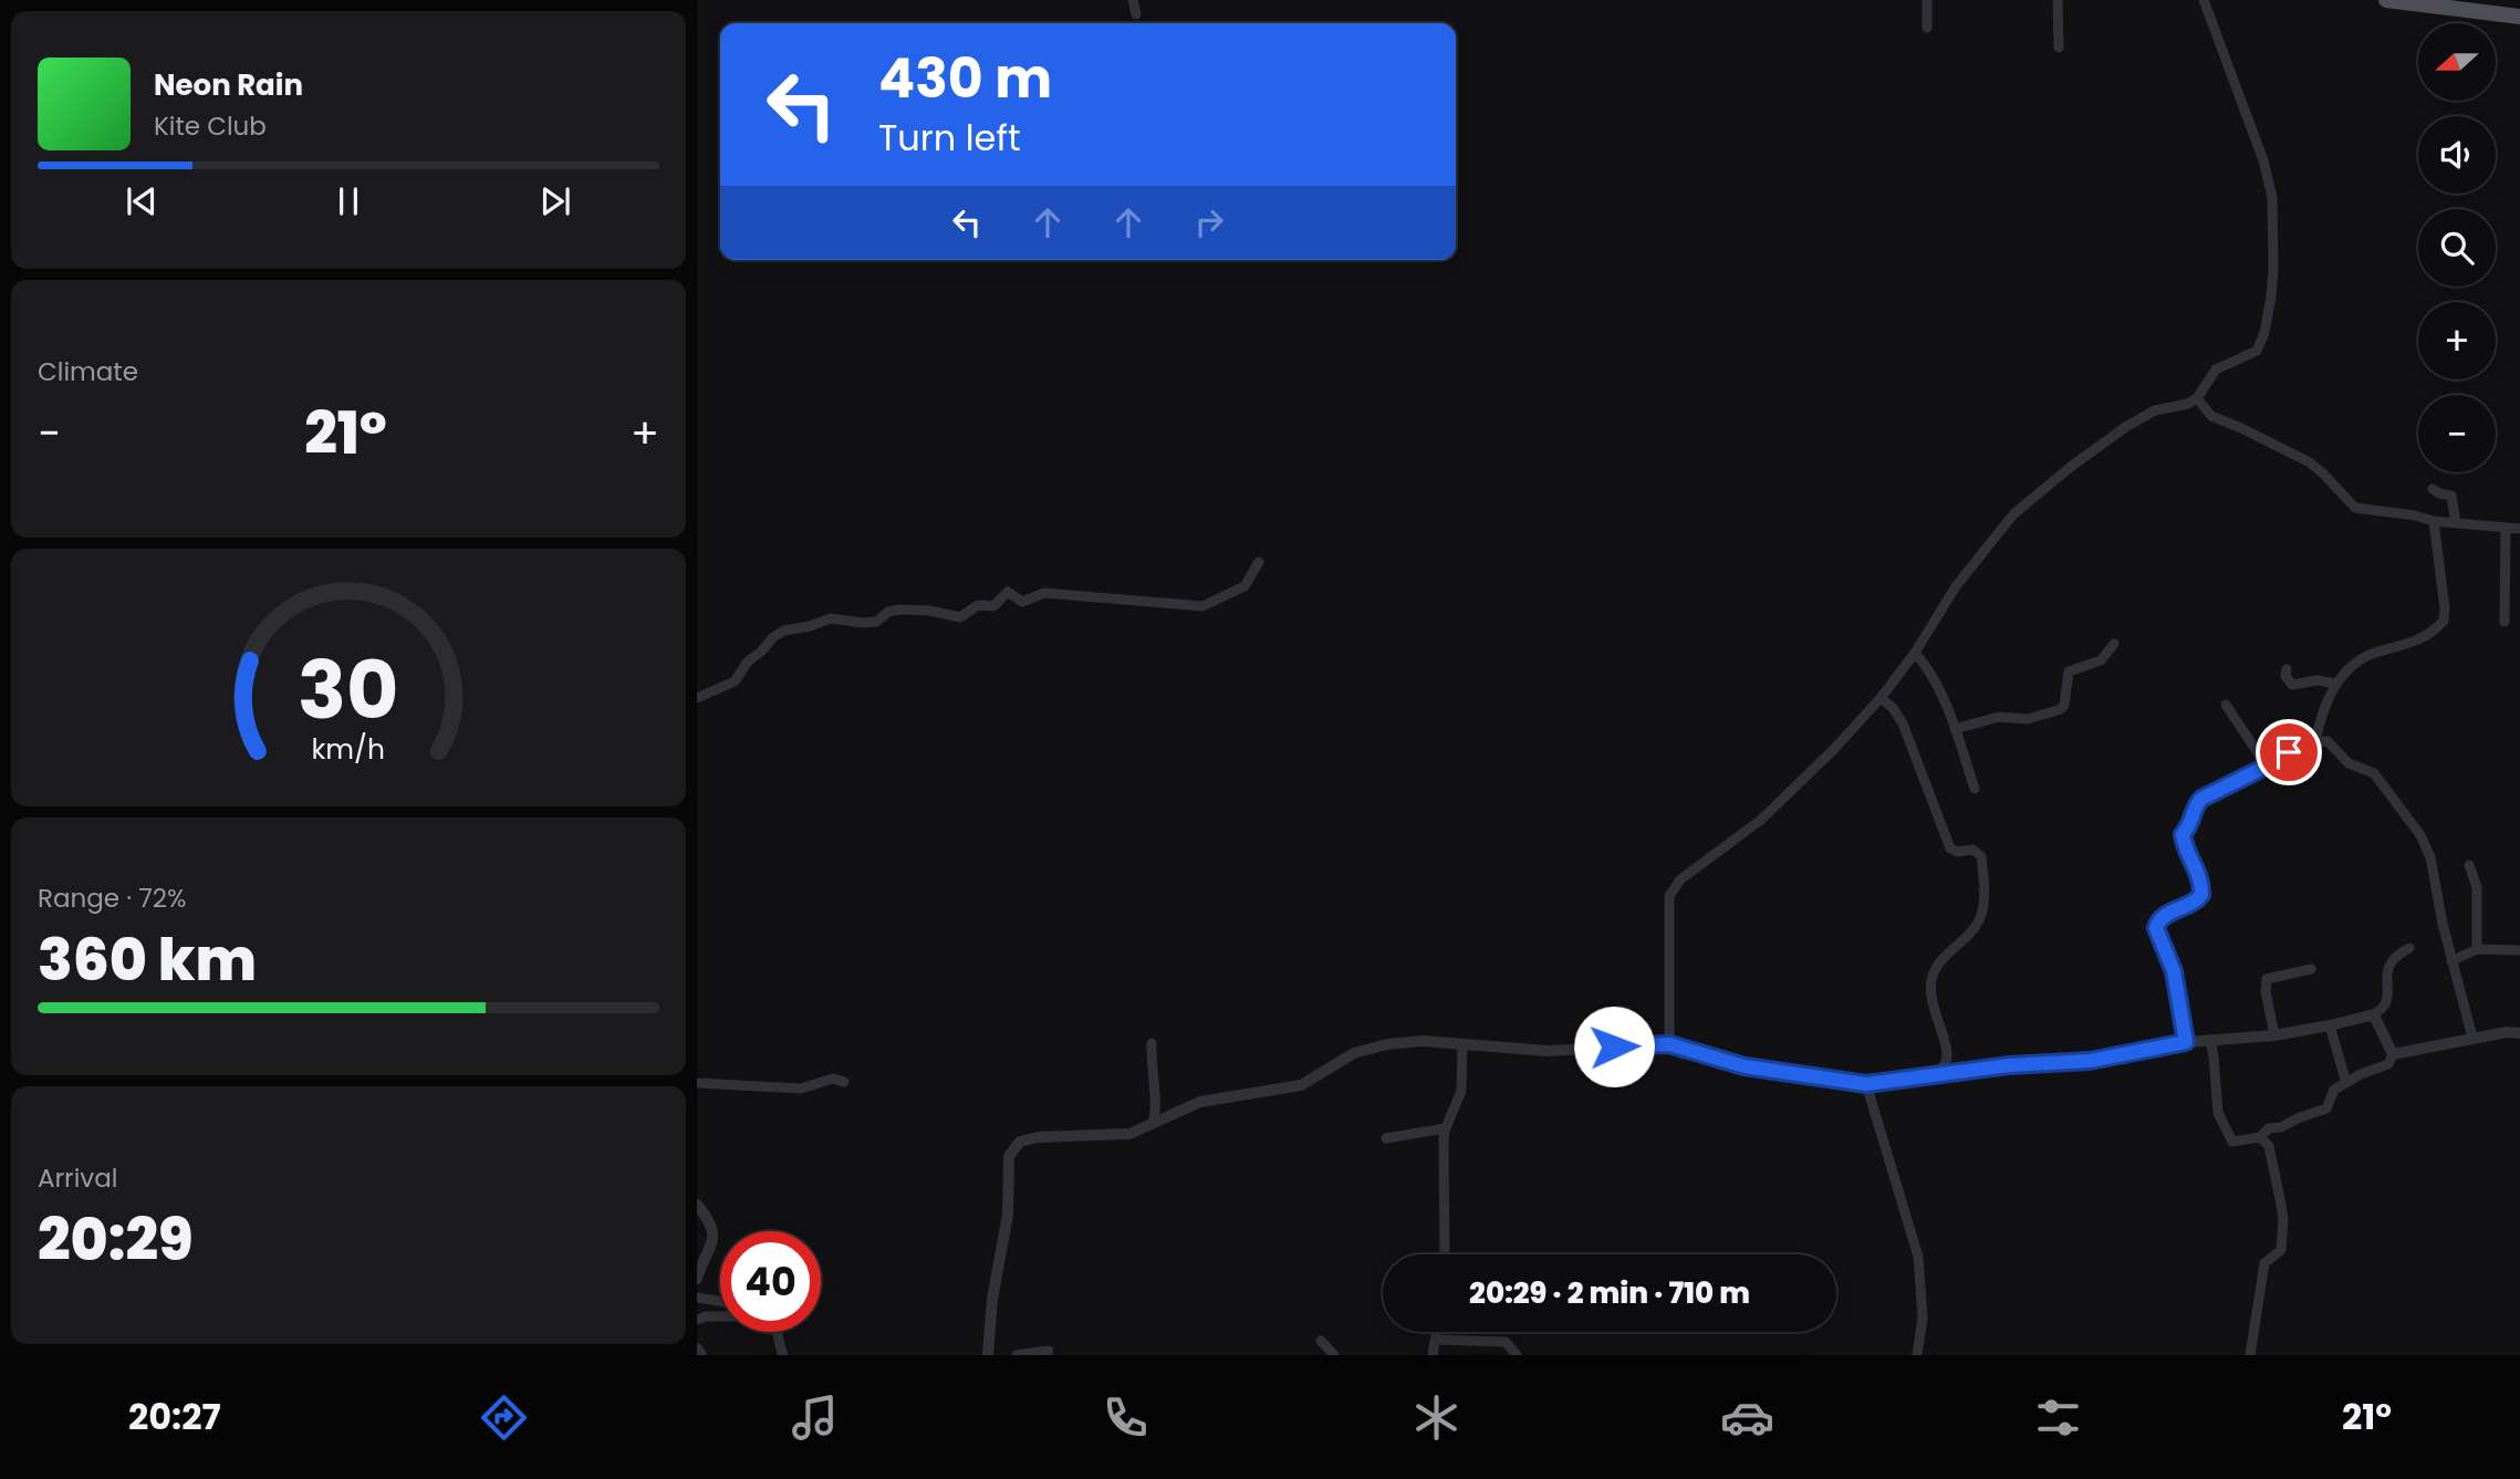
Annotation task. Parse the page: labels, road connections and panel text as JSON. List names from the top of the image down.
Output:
{
  "north": "left",
  "page": {
    "map_buttons": ["+", "−"],
    "turn": ["430 m", "Turn left"],
    "song": ["Neon Rain", "Kite Club"],
    "tile": [
      "Climate",
      ["Range · 72%", "360 km"],
      ["Arrival", "20:29"]
    ],
    "heat": ["−", "21°", "+"],
    "limit": "40",
    "trip": "20:29 · 2 min · 710 m",
    "tabs": ["20:27", "21°"],
    "gauge": ["30", "km/h"]
  }
}
